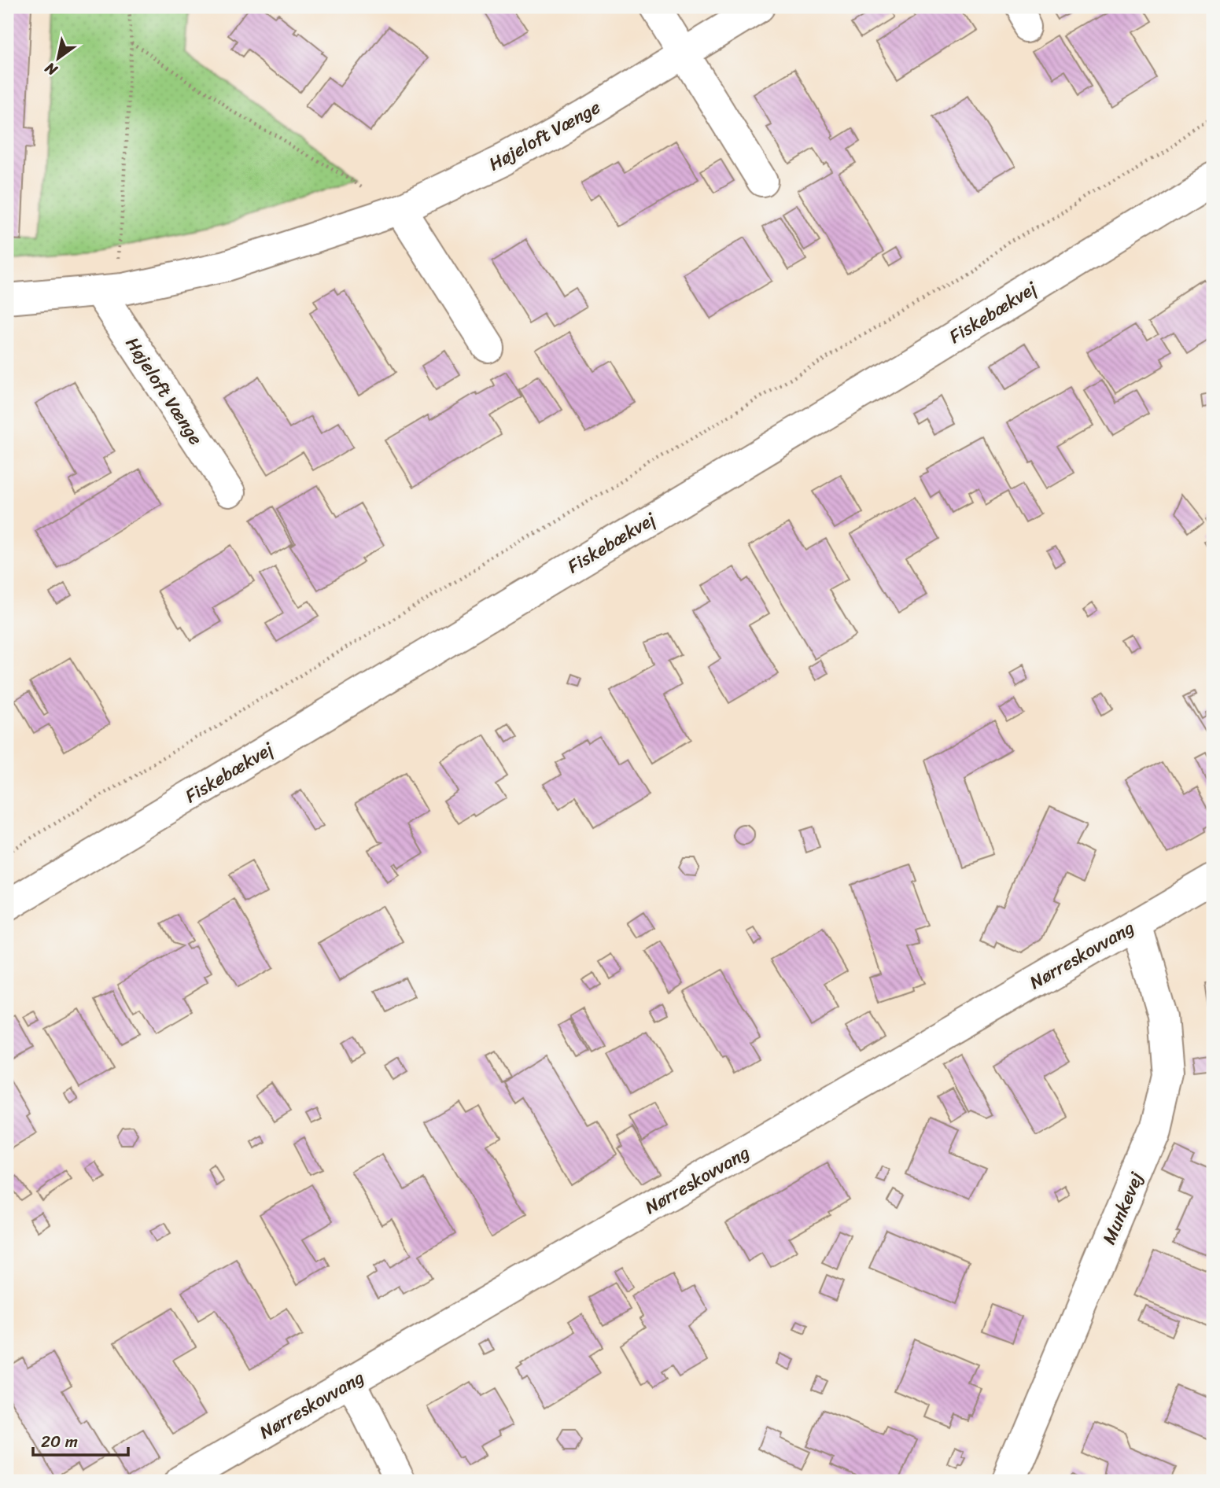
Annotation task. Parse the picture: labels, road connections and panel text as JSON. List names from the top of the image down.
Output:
{
  "streets": {
    "street": [
      "Højeloft Vænge",
      "Fiskebækvej",
      "Nørreskovvang",
      "Munkevej"
    ]
  },
  "crossings": [
    ["Nørreskovvang", "Munkevej"]
  ],
  "scale_bar": "20 m",
  "north": "bottom left"
}
